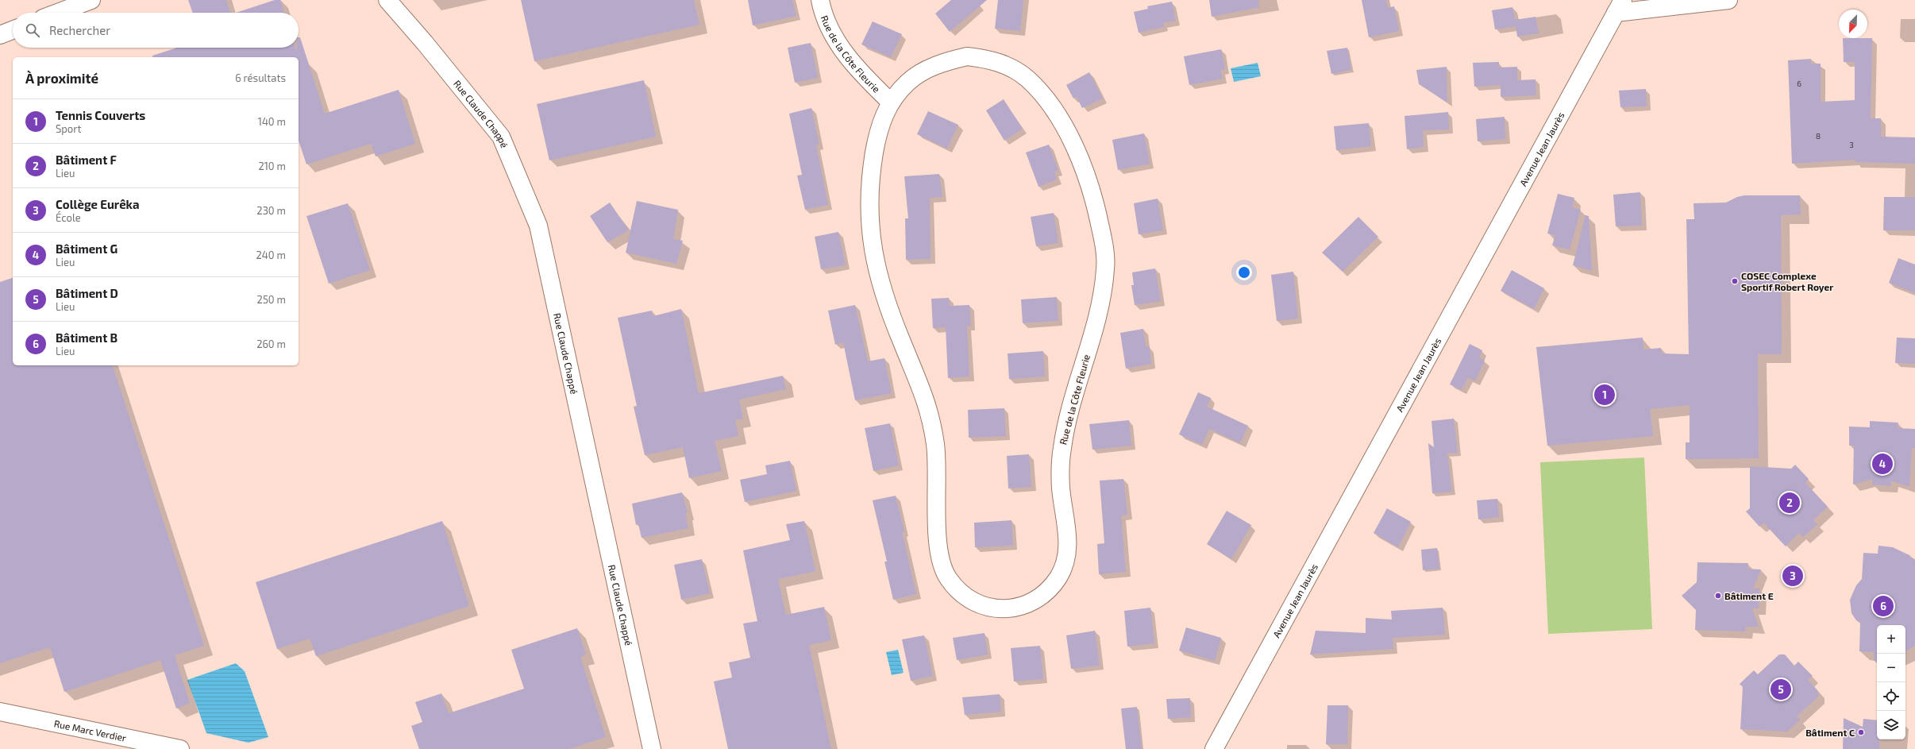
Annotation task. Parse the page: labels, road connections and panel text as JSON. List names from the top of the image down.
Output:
{
  "streets": {
    "street": [
      "Rue de la Côte Fleurie",
      "Rue Claude Chappé",
      "Avenue Jean Jaurès",
      "Rue Marc Verdier"
    ]
  },
  "places": ["COSEC Complexe Sportif Robert Royer", "Bâtiment E", "Bâtiment C"],
  "house_numbers": ["6", "8", "3"],
  "north": "bottom left",
  "page": {
    "search": "Rechercher",
    "heading": ["À proximité", "6 résultats"],
    "list": [
      {
        "mark": "1",
        "name": "Tennis Couverts",
        "note": "Sport",
        "value": "140 m"
      },
      {
        "mark": "2",
        "name": "Bâtiment F",
        "note": "Lieu",
        "value": "210 m"
      },
      {
        "mark": "3",
        "name": "Collège Eurêka",
        "note": "École",
        "value": "230 m"
      },
      {
        "mark": "4",
        "name": "Bâtiment G",
        "note": "Lieu",
        "value": "240 m"
      },
      {
        "mark": "5",
        "name": "Bâtiment D",
        "note": "Lieu",
        "value": "250 m"
      },
      {
        "mark": "6",
        "name": "Bâtiment B",
        "note": "Lieu",
        "value": "260 m"
      }
    ],
    "pins": [
      "1",
      "4",
      "2",
      "3",
      "6",
      "5"
    ],
    "map_buttons": ["+", "−"]
  }
}
